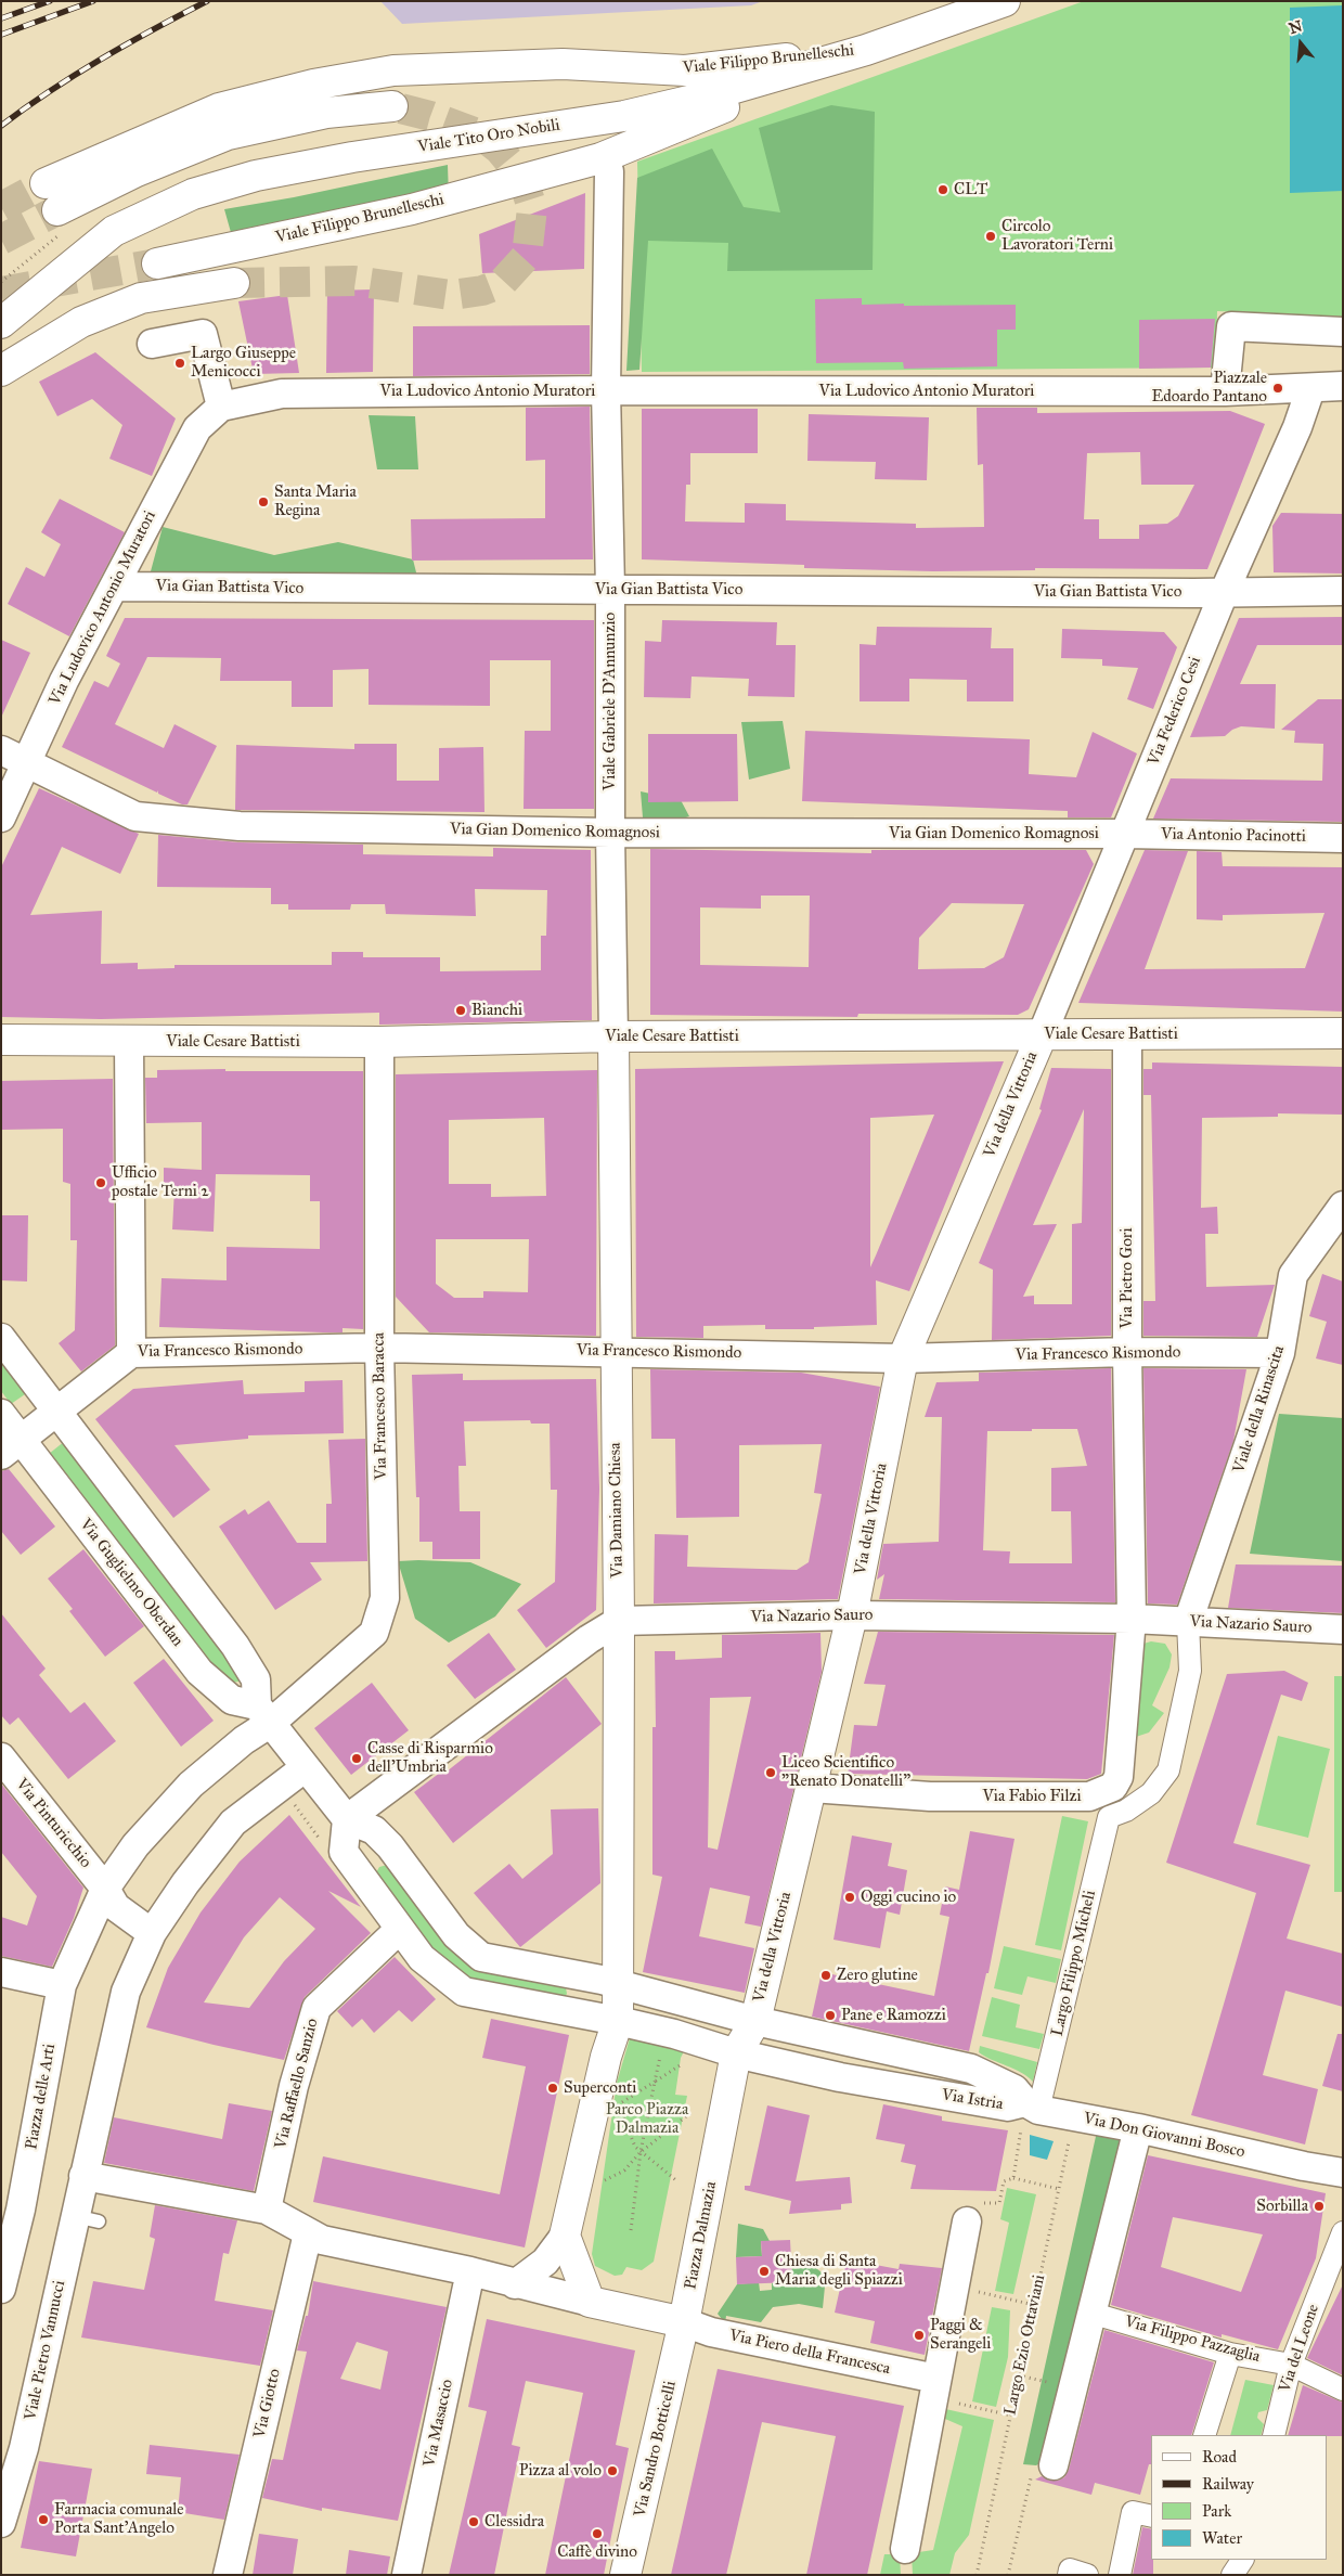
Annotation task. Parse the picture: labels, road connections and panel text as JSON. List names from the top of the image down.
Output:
{
  "streets": {
    "street": [
      "Viale Filippo Brunelleschi",
      "Viale Tito Oro Nobili",
      "Via Ludovico Antonio Muratori",
      "Via Gian Battista Vico",
      "Viale Gabriele D'Annunzio",
      "Via Federico Cesi",
      "Via Gian Domenico Romagnosi",
      "Via Antonio Pacinotti",
      "Viale Cesare Battisti",
      "Via della Vittoria",
      "Via Pietro Gori",
      "Via Francesco Rismondo",
      "Via Francesco Baracca",
      "Viale della Rinascita",
      "Via Damiano Chiesa",
      "Via Guglielmo Oberdan",
      "Via Nazario Sauro",
      "Via Fabio Filzi",
      "Via Pinturicchio",
      "Largo Filippo Micheli",
      "Via Raffaello Sanzio",
      "Piazza delle Arti",
      "Via Istria",
      "Via Don Giovanni Bosco",
      "Piazza Dalmazia",
      "Via Filippo Pazzaglia",
      "Via del Leone",
      "Viale Pietro Vannucci",
      "Via Piero della Francesca",
      "Via Giotto",
      "Via Masaccio",
      "Via Sandro Botticelli"
    ],
    "path": ["Largo Ezio Ottaviani"]
  },
  "crossings": [
    ["Viale Filippo Brunelleschi", "Viale Tito Oro Nobili"],
    ["Via Ludovico Antonio Muratori", "Via Gian Battista Vico"],
    ["Via Ludovico Antonio Muratori", "Viale Gabriele D'Annunzio"],
    ["Via Ludovico Antonio Muratori", "Via Gian Domenico Romagnosi"],
    ["Via Gian Battista Vico", "Viale Gabriele D'Annunzio"],
    ["Via Gian Battista Vico", "Via Federico Cesi"],
    ["Viale Gabriele D'Annunzio", "Via Gian Domenico Romagnosi"],
    ["Viale Gabriele D'Annunzio", "Viale Cesare Battisti"],
    ["Viale Gabriele D'Annunzio", "Via Damiano Chiesa"],
    ["Via Federico Cesi", "Via Gian Domenico Romagnosi"],
    ["Via Federico Cesi", "Via Antonio Pacinotti"],
    ["Via Federico Cesi", "Viale Cesare Battisti"],
    ["Via Federico Cesi", "Via della Vittoria"],
    ["Via Gian Domenico Romagnosi", "Via Antonio Pacinotti"],
    ["Viale Cesare Battisti", "Via della Vittoria"],
    ["Viale Cesare Battisti", "Via Pietro Gori"],
    ["Viale Cesare Battisti", "Via Francesco Baracca"],
    ["Viale Cesare Battisti", "Via Damiano Chiesa"],
    ["Via della Vittoria", "Via Francesco Rismondo"],
    ["Via della Vittoria", "Via Nazario Sauro"],
    ["Via della Vittoria", "Via Fabio Filzi"],
    ["Via della Vittoria", "Via Istria"],
    ["Via della Vittoria", "Piazza Dalmazia"],
    ["Via Pietro Gori", "Via Francesco Rismondo"],
    ["Via Pietro Gori", "Via Nazario Sauro"],
    ["Via Francesco Rismondo", "Via Francesco Baracca"],
    ["Via Francesco Rismondo", "Viale della Rinascita"],
    ["Via Francesco Rismondo", "Via Damiano Chiesa"],
    ["Via Francesco Baracca", "Via Guglielmo Oberdan"],
    ["Via Francesco Baracca", "Via Pinturicchio"],
    ["Via Francesco Baracca", "Piazza delle Arti"],
    ["Viale della Rinascita", "Via Nazario Sauro"],
    ["Via Damiano Chiesa", "Via Nazario Sauro"],
    ["Via Fabio Filzi", "Largo Filippo Micheli"],
    ["Via Pinturicchio", "Piazza delle Arti"],
    ["Largo Filippo Micheli", "Via Istria"],
    ["Largo Filippo Micheli", "Via Don Giovanni Bosco"],
    ["Via Istria", "Via Don Giovanni Bosco"],
    ["Via Istria", "Piazza Dalmazia"],
    ["Piazza Dalmazia", "Via Piero della Francesca"],
    ["Piazza Dalmazia", "Via Sandro Botticelli"],
    ["Via Filippo Pazzaglia", "Via del Leone"],
    ["Via Piero della Francesca", "Via Sandro Botticelli"]
  ],
  "parks": ["Parco Piazza Dalmazia"],
  "places": [
    "CLT",
    "Circolo Lavoratori Terni",
    "Largo Giuseppe Menicocci",
    "Piazzale Edoardo Pantano",
    "Santa Maria Regina",
    "Bianchi",
    "Ufficio postale Terni 2",
    "Casse di Risparmio dell'Umbria",
    "Liceo Scientifico \"Renato Donatelli\"",
    "Oggi cucino io",
    "Zero glutine",
    "Pane e Ramozzi",
    "Superconti",
    "Sorbilla",
    "Chiesa di Santa Maria degli Spiazzi",
    "Paggi & Serangeli",
    "Pizza al volo",
    "Farmacia comunale Porta Sant'Angelo",
    "Clessidra",
    "Caffè divino"
  ],
  "legend": [
    "Road",
    "Railway",
    "Park",
    "Water"
  ],
  "north": "top"
}
